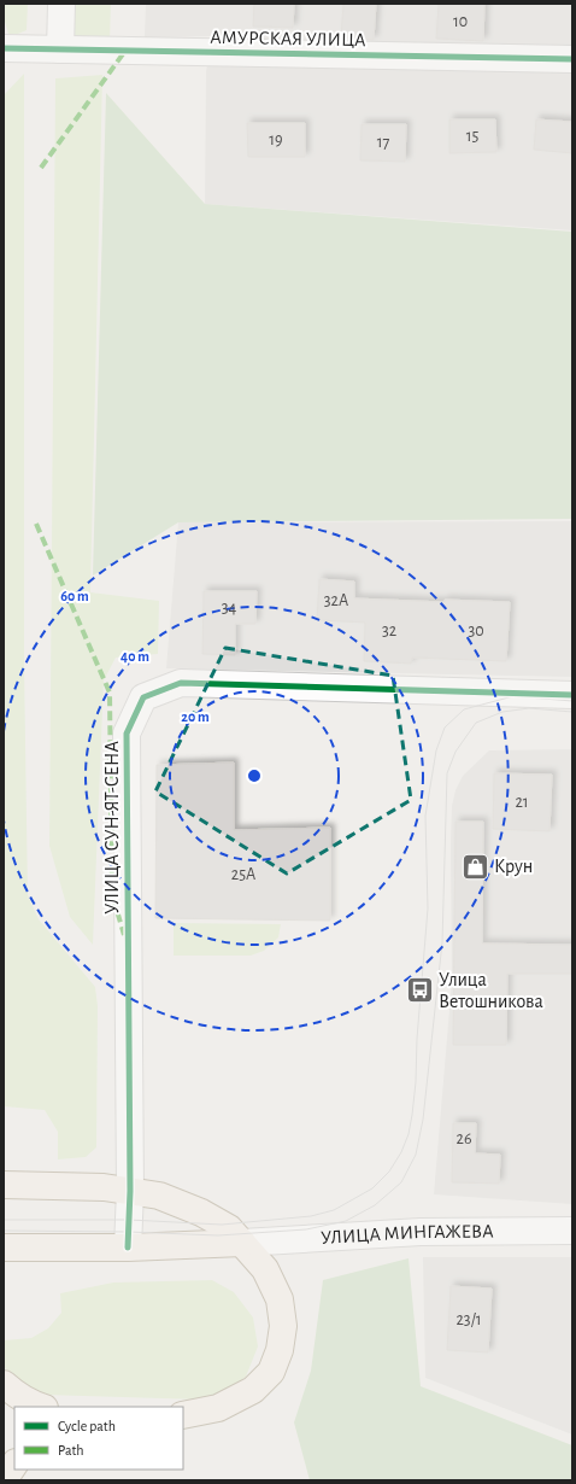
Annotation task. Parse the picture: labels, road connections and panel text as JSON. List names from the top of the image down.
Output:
{
  "streets": {
    "street": ["АМУРСКАЯ УЛИЦА", "УЛИЦА СУН-ЯТ-СЕНА", "УЛИЦА МИНГАЖЕВА"]
  },
  "places": {
    "shop": ["Крун"],
    "bus stop": ["Улица Ветошникова"]
  },
  "house_numbers": [
    "10",
    "15",
    "19",
    "17",
    "32А",
    "34",
    "32",
    "30",
    "21",
    "25А",
    "26",
    "23/1"
  ],
  "legend": ["Cycle path", "Path"],
  "rings": ["60 m", "40 m", "20 m"]
}
